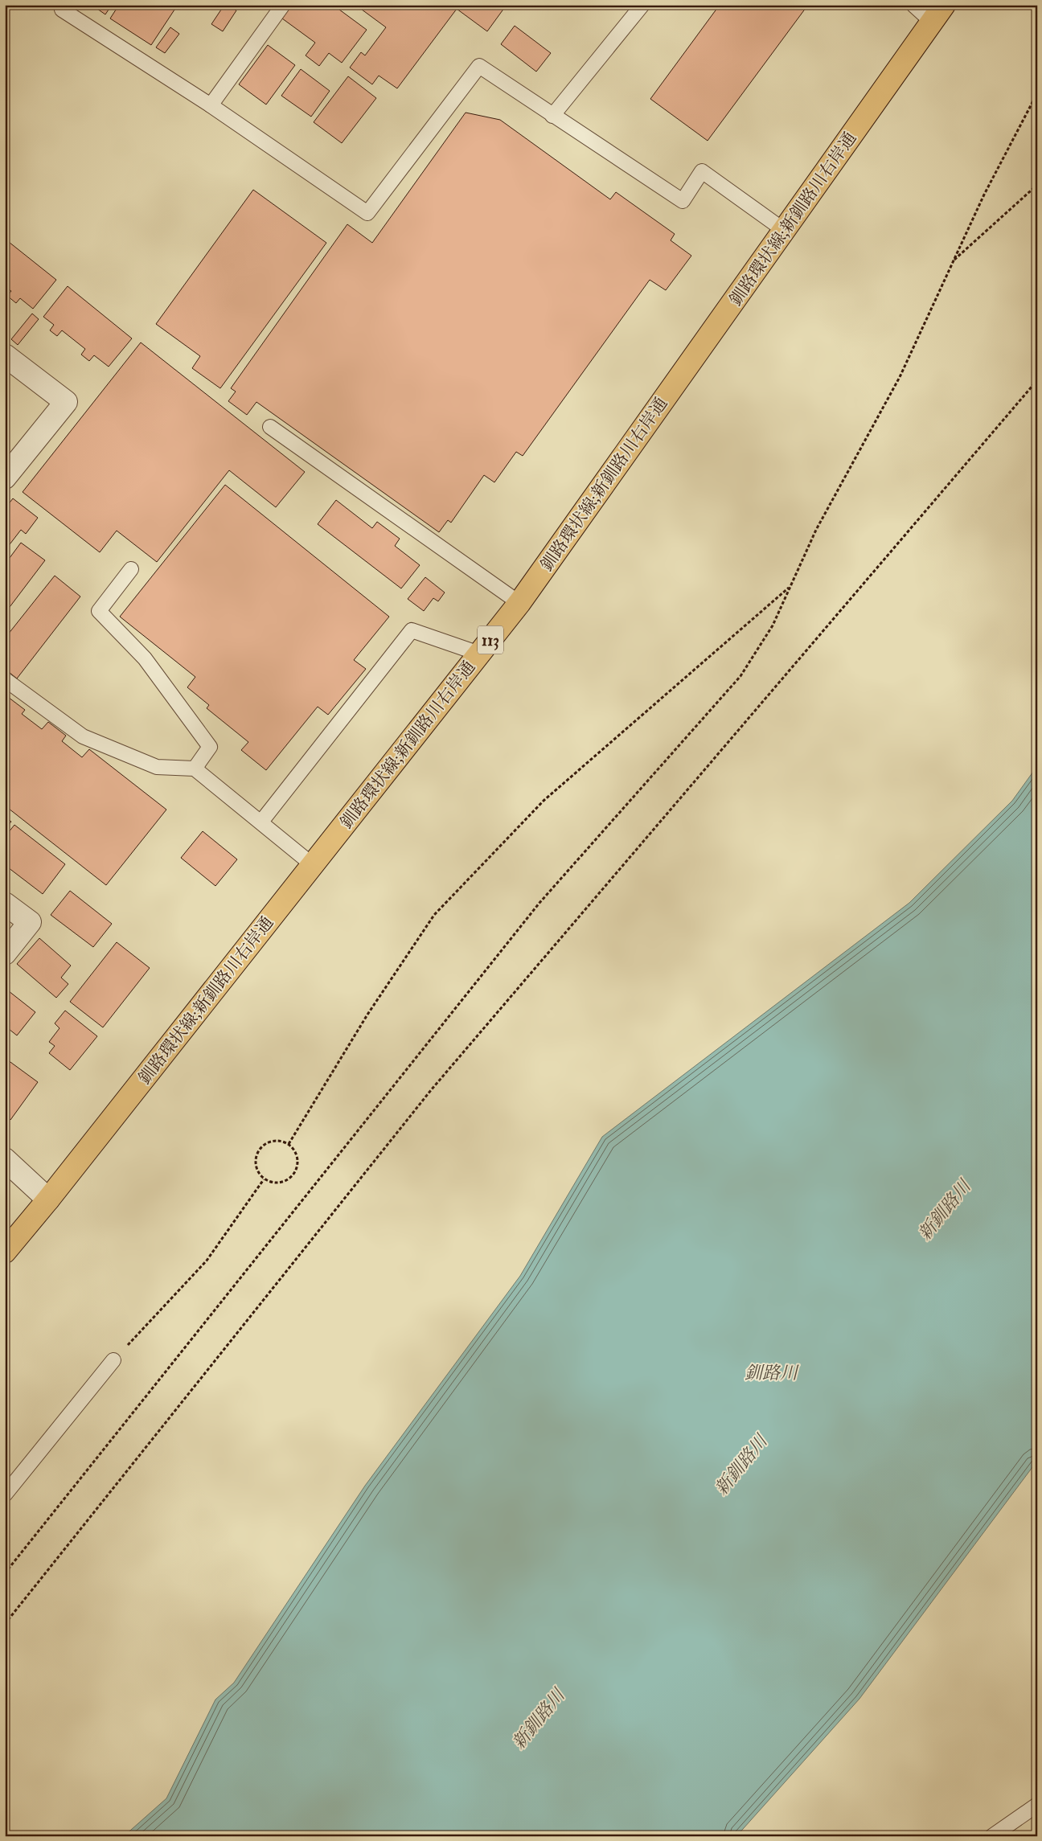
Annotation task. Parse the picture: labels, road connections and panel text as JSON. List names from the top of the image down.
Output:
{
  "streets": {
    "main road": ["釧路環状線;新釧路川右岸通", "113"]
  },
  "water": ["新釧路川", "釧路川"]
}
